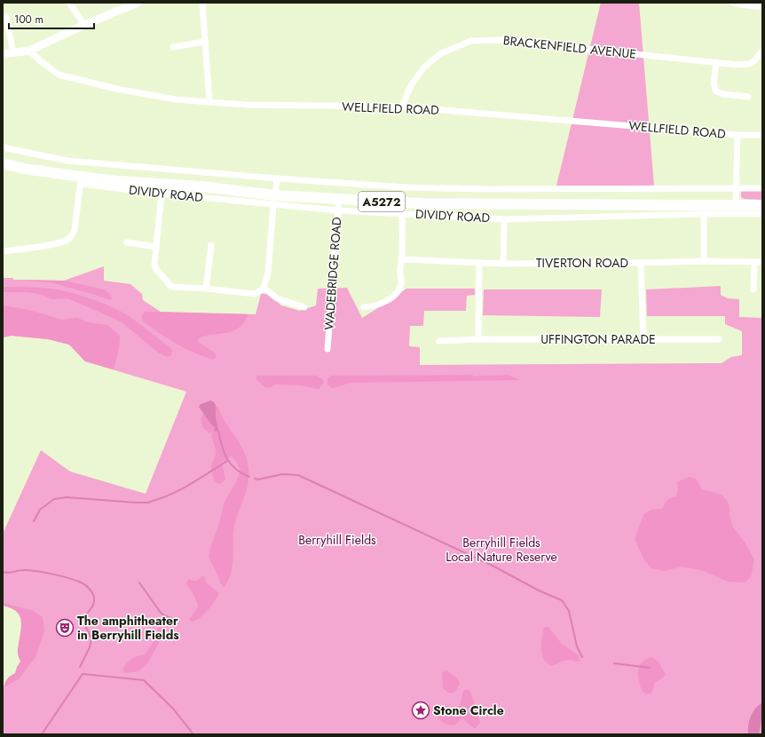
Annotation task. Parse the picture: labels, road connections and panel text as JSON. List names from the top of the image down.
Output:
{
  "streets": {
    "main road": ["DIVIDY ROAD", "A5272"],
    "street": [
      "BRACKENFIELD AVENUE",
      "WELLFIELD ROAD",
      "TIVERTON ROAD",
      "WADEBRIDGE ROAD",
      "UFFINGTON PARADE"
    ]
  },
  "crossings": [
    ["BRACKENFIELD AVENUE", "WELLFIELD ROAD"],
    ["DIVIDY ROAD", "WADEBRIDGE ROAD"]
  ],
  "parks": ["Berryhill Fields", "Berryhill Fields Local Nature Reserve"],
  "places": {
    "theatre": ["The amphitheater in Berryhill Fields"],
    "place": ["Stone Circle"]
  },
  "scale_bar": "100 m"
}
